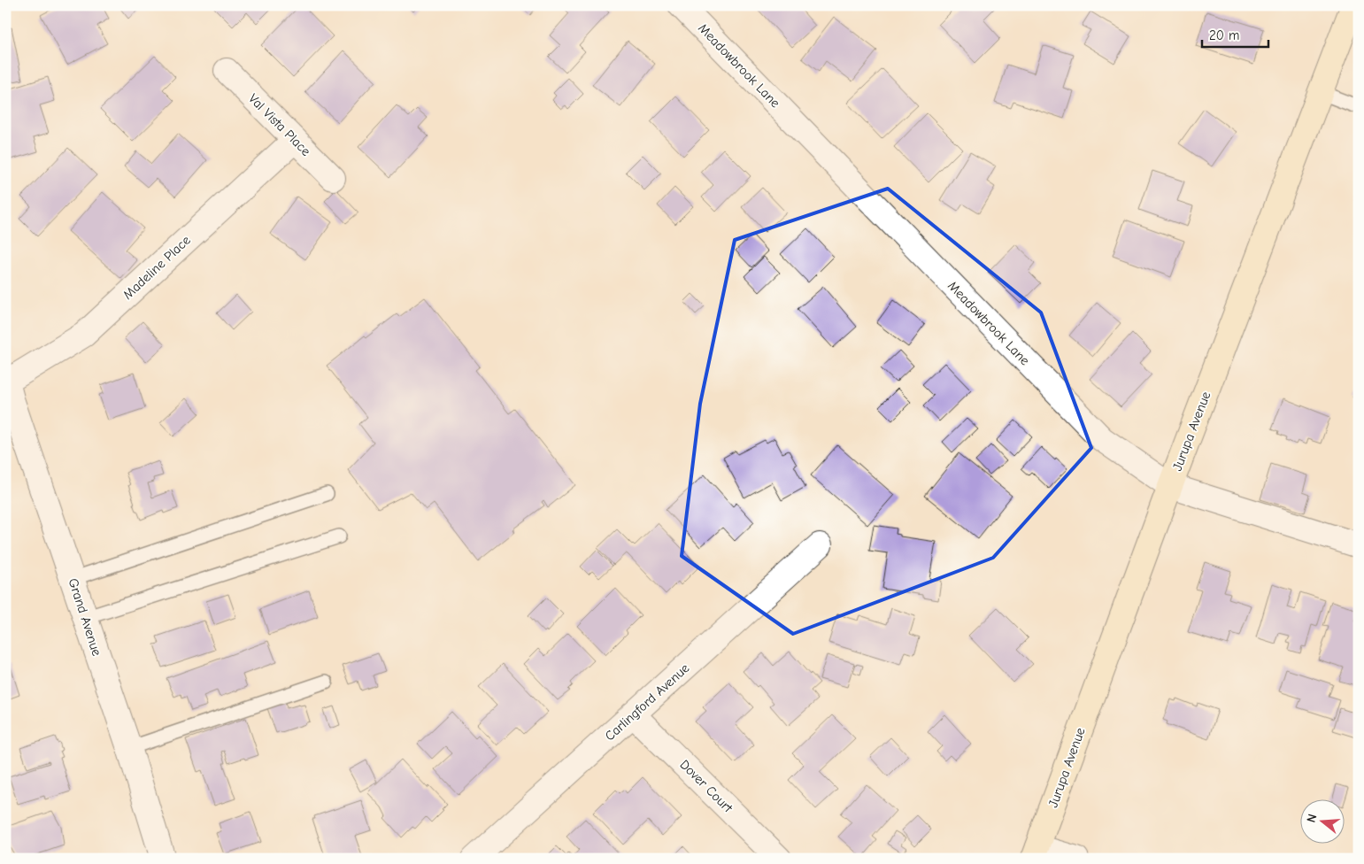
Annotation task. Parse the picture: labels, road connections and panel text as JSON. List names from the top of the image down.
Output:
{
  "streets": {
    "main road": ["Jurupa Avenue"],
    "street": [
      "Meadowbrook Lane",
      "Val Vista Place",
      "Madeline Place",
      "Grand Avenue",
      "Carlingford Avenue",
      "Dover Court"
    ]
  },
  "crossings": [
    ["Meadowbrook Lane", "Jurupa Avenue"],
    ["Val Vista Place", "Madeline Place"],
    ["Madeline Place", "Grand Avenue"],
    ["Carlingford Avenue", "Dover Court"]
  ],
  "scale_bar": "20 m",
  "north": "left"
}
